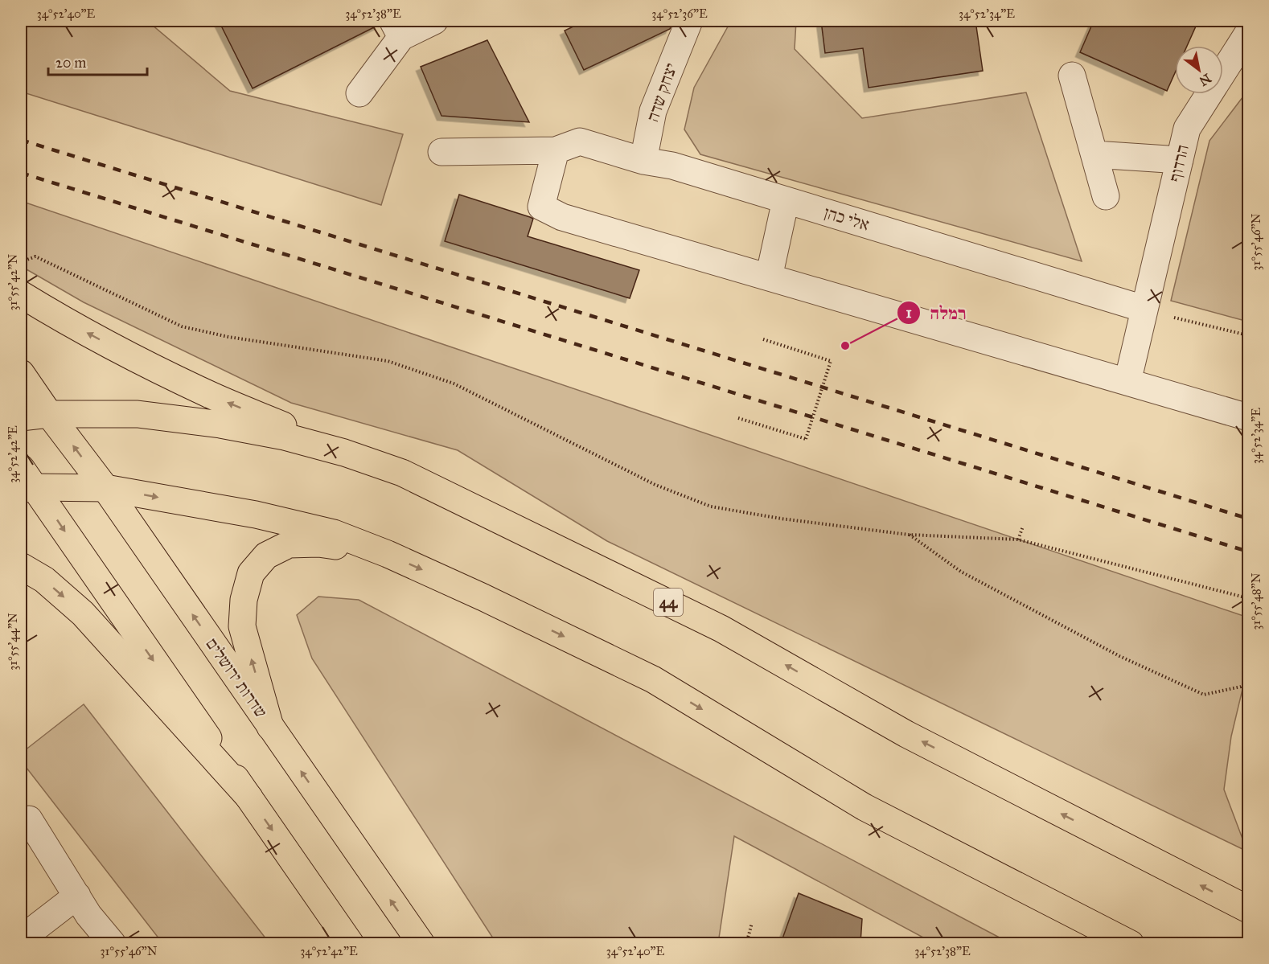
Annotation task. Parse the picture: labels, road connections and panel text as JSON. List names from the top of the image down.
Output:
{
  "streets": {
    "main road": ["44", "שדרות ירושלים"],
    "street": ["יצחק שדה", "הרדוף", "אלי כהן"]
  },
  "crossings": [
    ["יצחק שדה", "אלי כהן"],
    ["הרדוף", "אלי כהן"],
    ["44", "שדרות ירושלים"]
  ],
  "places": ["רמלה"],
  "scale_bar": "20 m",
  "north": "bottom right",
  "coordinates": [
    "34°52'40\"E",
    "34°52'38\"E",
    "34°52'36\"E",
    "34°52'34\"E",
    "31°55'46\"N",
    "31°55'42\"N",
    "34°52'42\"E",
    "31°55'48\"N",
    "31°55'44\"N"
  ]
}
